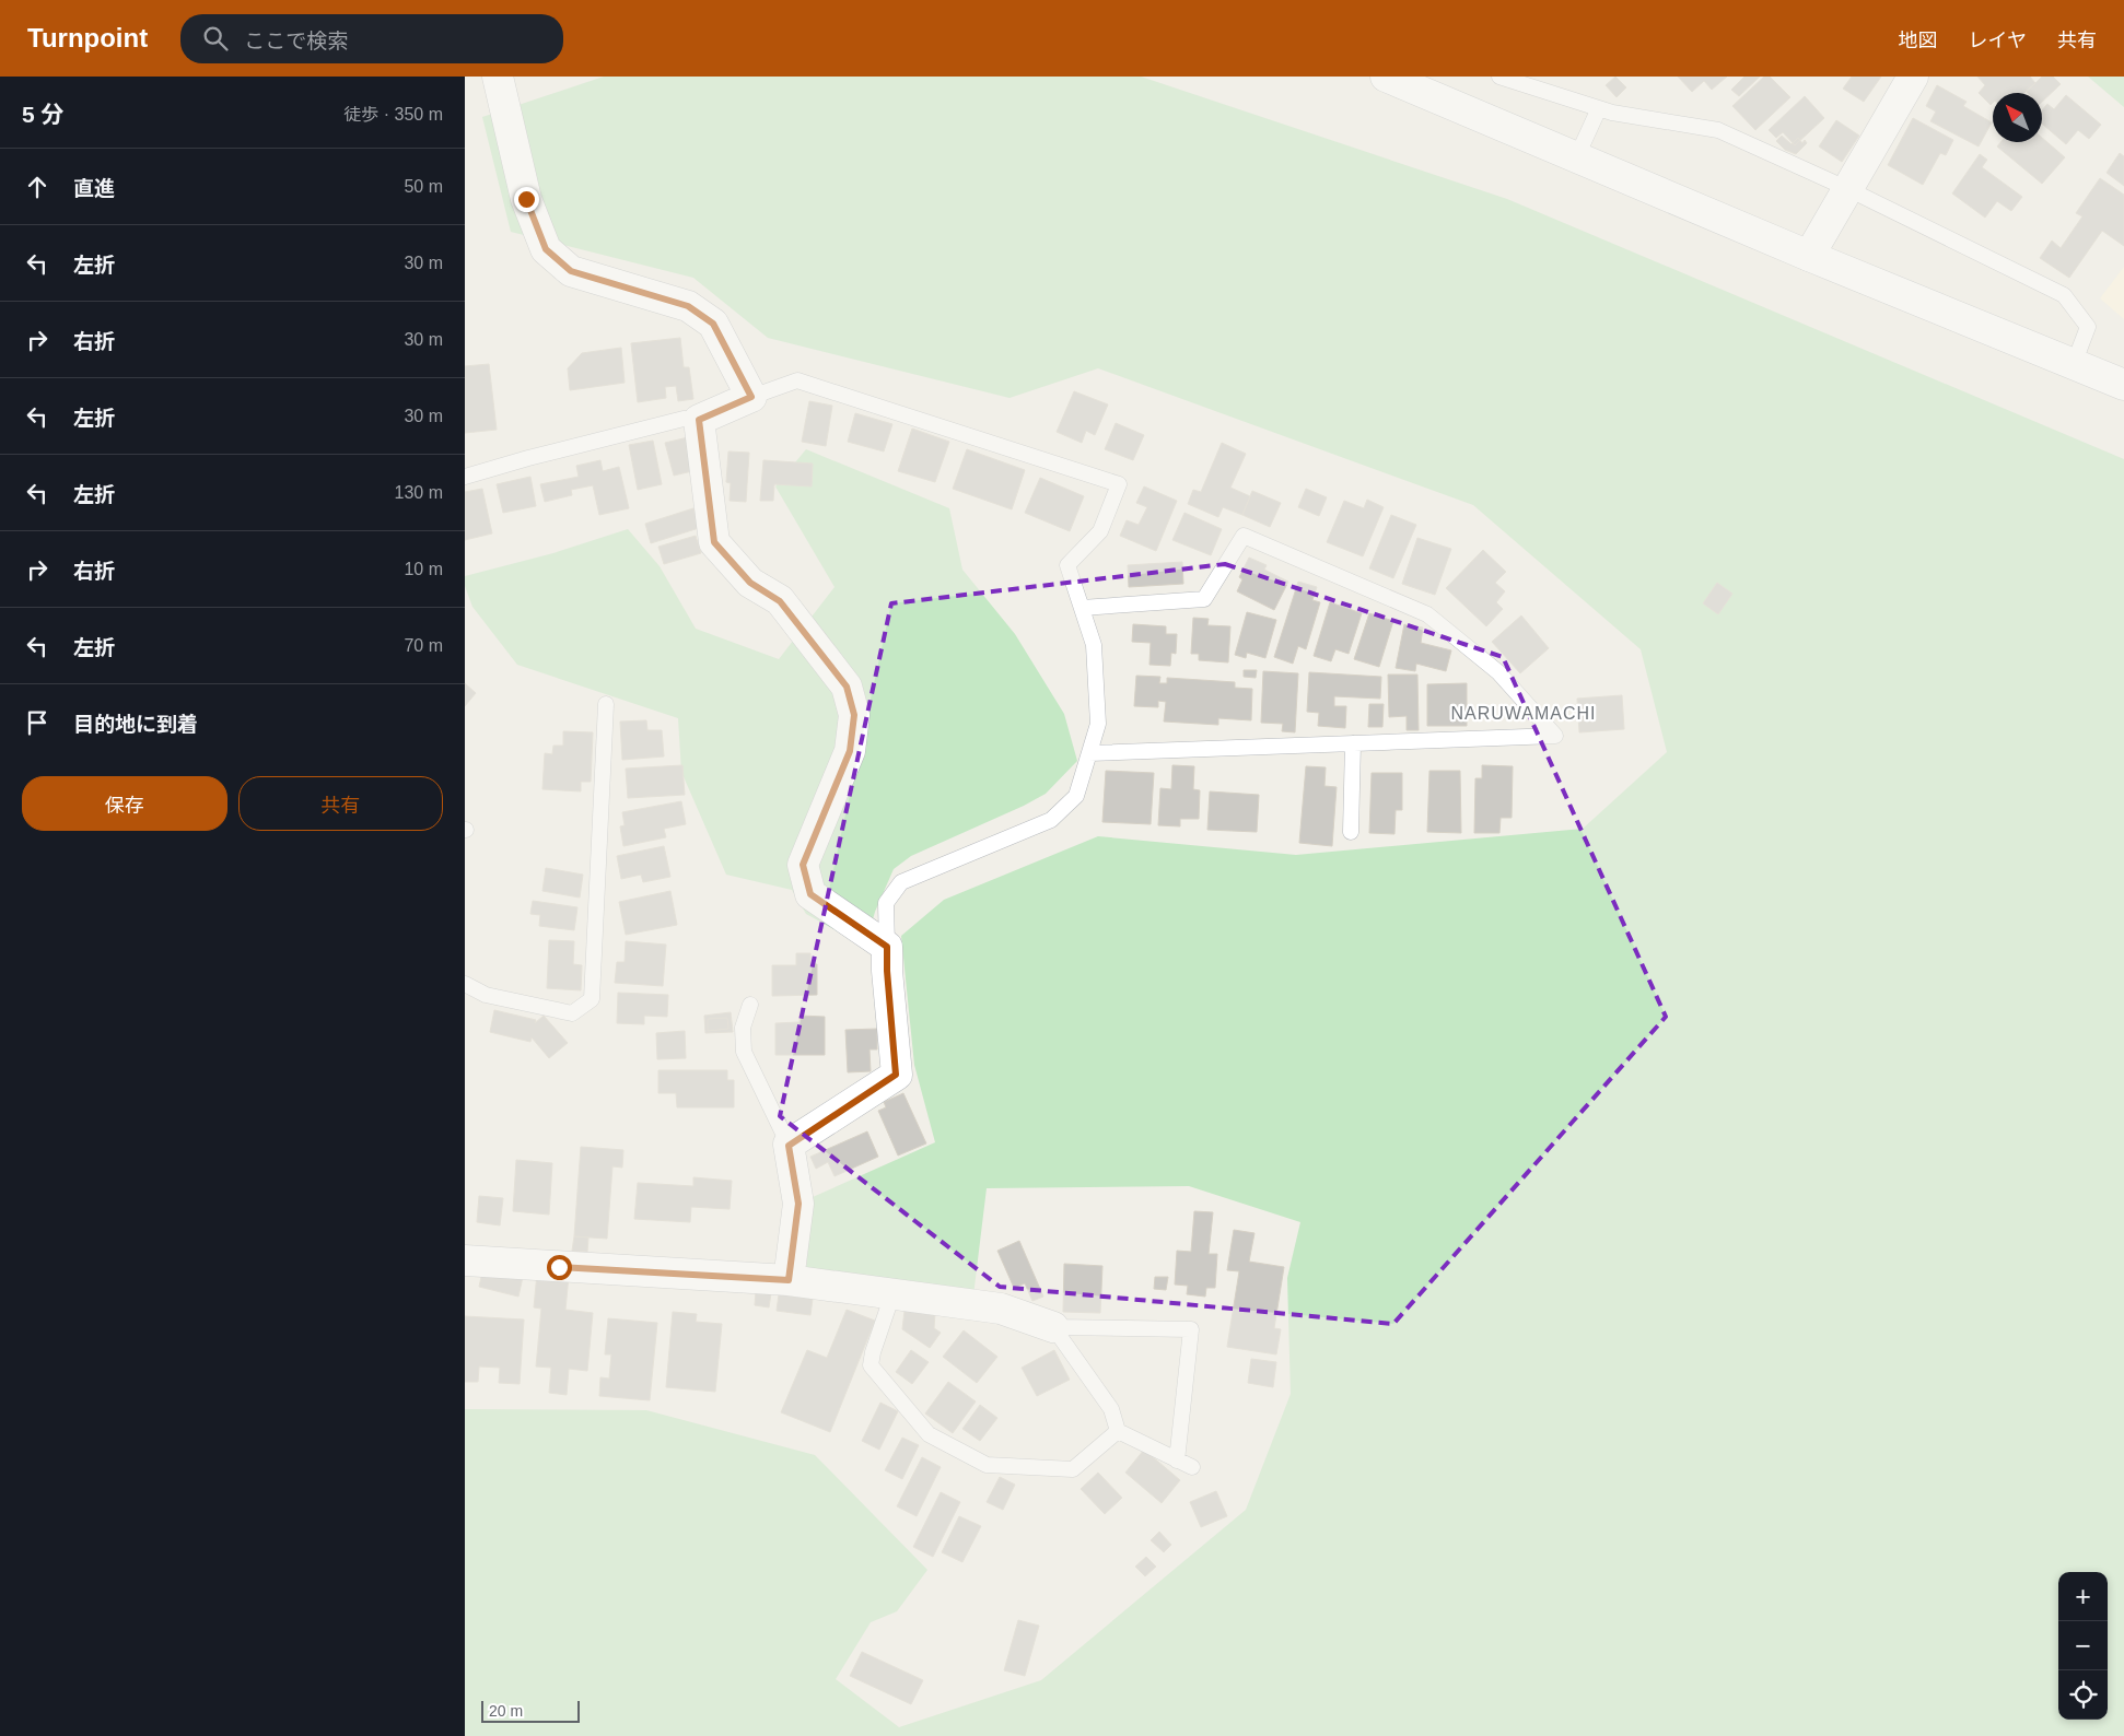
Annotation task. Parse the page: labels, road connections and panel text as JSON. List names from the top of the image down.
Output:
{
  "districts": ["NARUWAMACHI"],
  "scale_bar": "20 m",
  "north": "top left",
  "page": {
    "header": "Turnpoint",
    "search": "ここで検索",
    "nav": ["地図", "レイヤ", "共有"],
    "heading": ["5 分", "徒歩 · 350 m"],
    "list": [
      ["直進", "50 m"],
      ["左折", "30 m"],
      ["右折", "30 m"],
      ["左折", "30 m"],
      ["左折", "130 m"],
      ["右折", "10 m"],
      ["左折", "70 m"],
      "目的地に到着"
    ],
    "buttons": ["保存", "共有"],
    "map_buttons": ["+", "−"],
    "scale": "20 m"
  }
}
